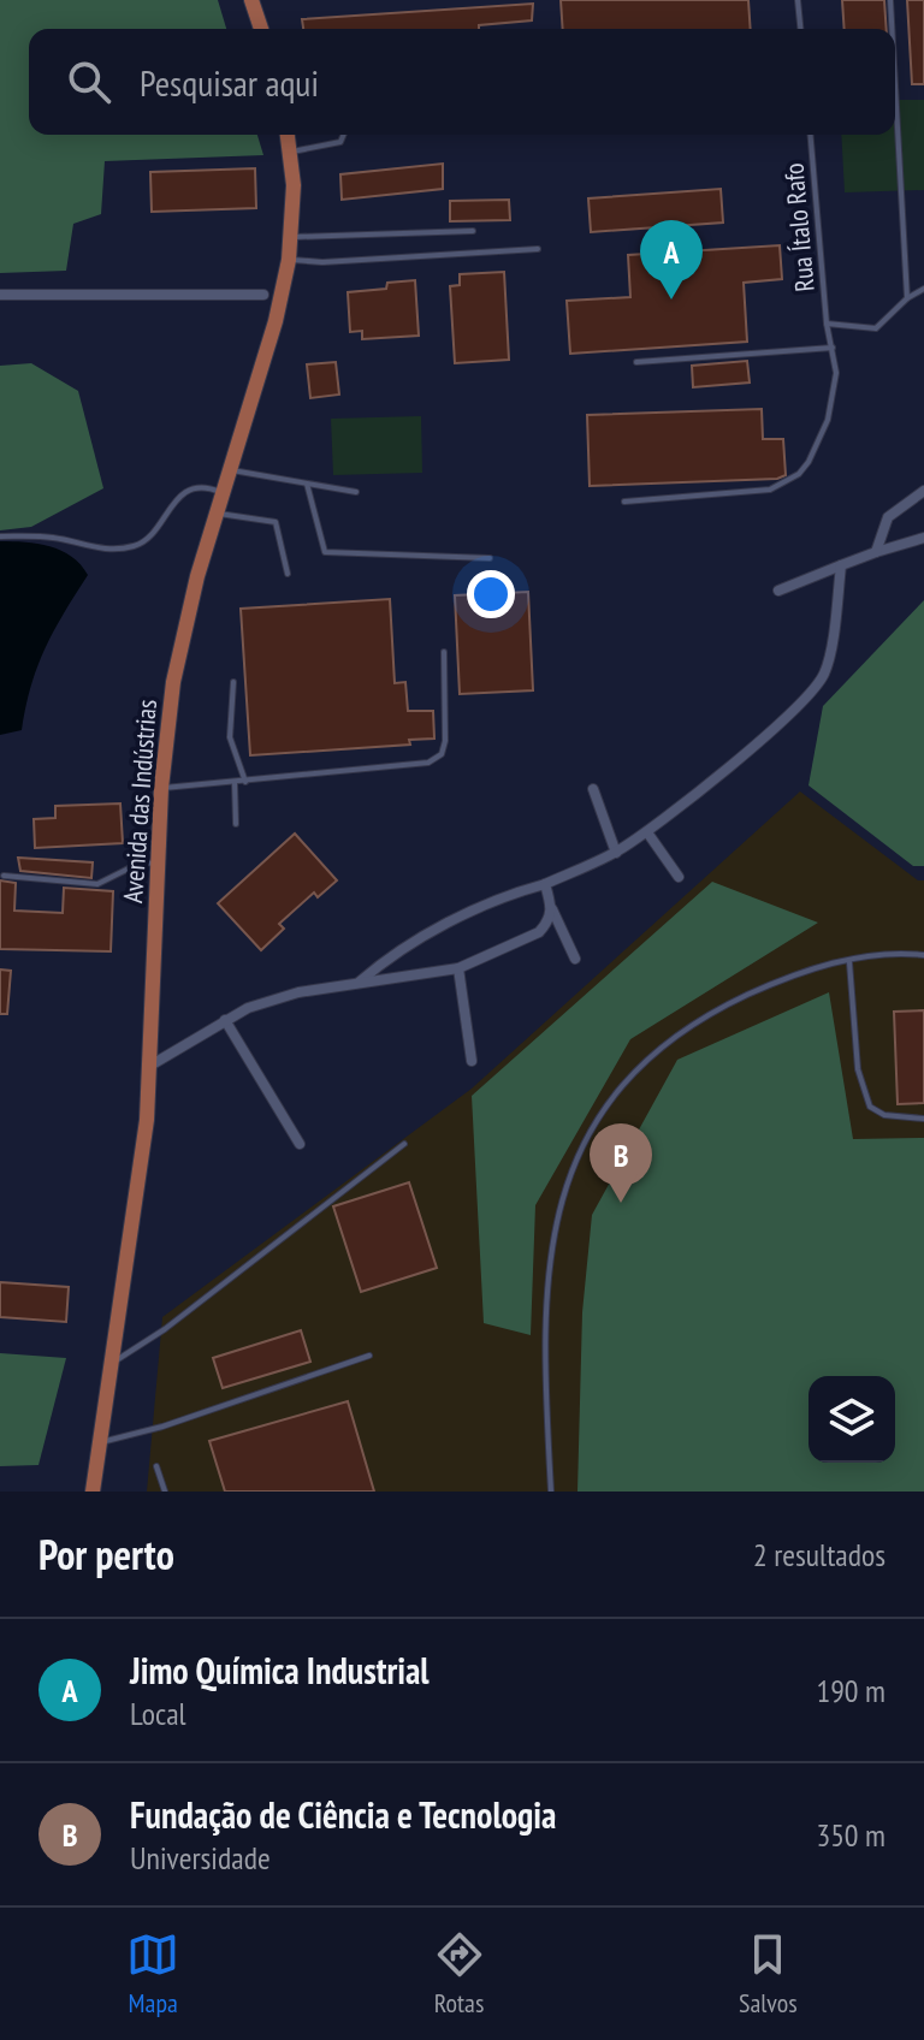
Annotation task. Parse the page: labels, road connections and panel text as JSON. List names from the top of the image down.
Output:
{
  "streets": {
    "main road": ["Avenida das Indústrias"],
    "lane": ["Rua Ítalo Rafo"]
  },
  "page": {
    "search": "Pesquisar aqui",
    "pins": ["A", "B"],
    "heading": ["Por perto", "2 resultados"],
    "list": [
      {
        "mark": "A",
        "name": "Jimo Química Industrial",
        "note": "Local",
        "value": "190 m"
      },
      {
        "mark": "B",
        "name": "Fundação de Ciência e Tecnologia",
        "note": "Universidade",
        "value": "350 m"
      }
    ],
    "nav": ["Mapa", "Rotas", "Salvos"]
  }
}
